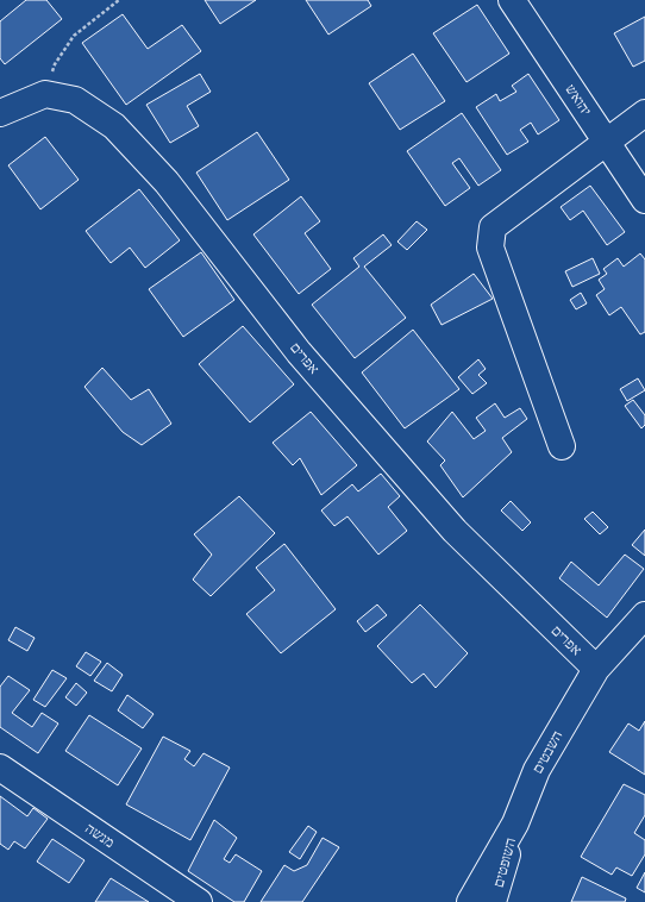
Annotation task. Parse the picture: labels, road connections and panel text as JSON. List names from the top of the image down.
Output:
{
  "streets": {
    "street": [
      "יהואש",
      "אפרים",
      "השבטים",
      "מנשה",
      "השופטים"
    ]
  },
  "crossings": [
    ["אפרים", "השבטים"],
    ["השבטים", "השופטים"]
  ]
}
